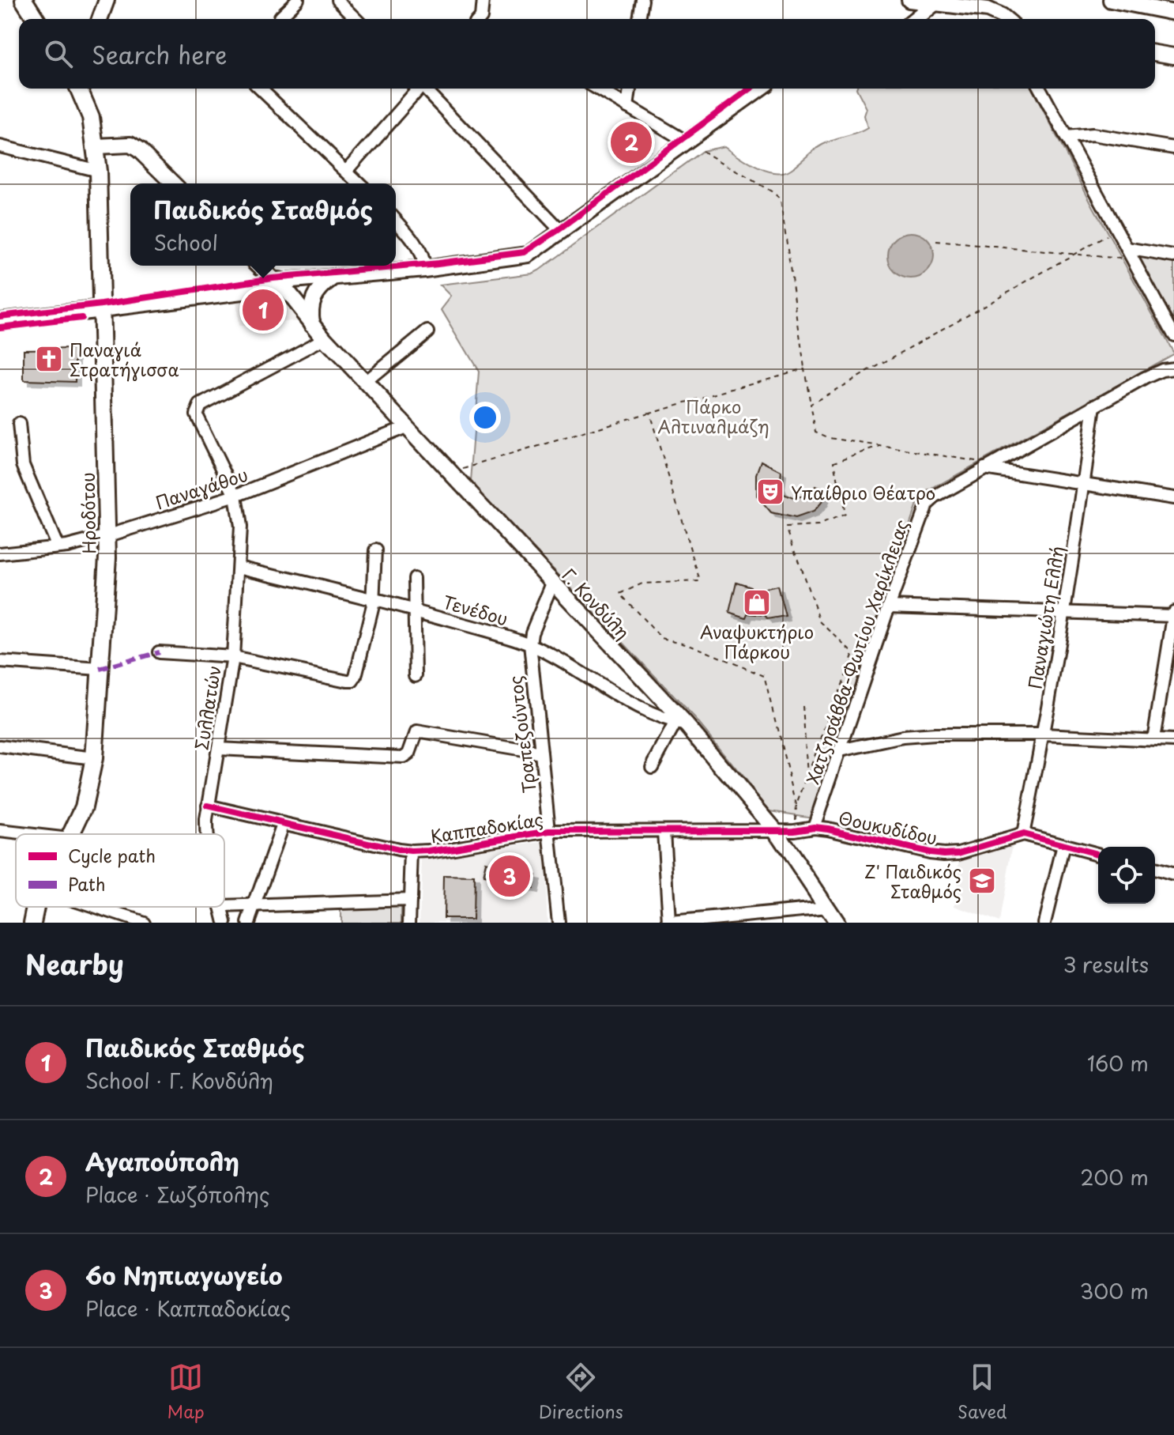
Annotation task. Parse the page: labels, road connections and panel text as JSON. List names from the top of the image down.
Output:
{
  "streets": {
    "main road": ["Ηροδότου"],
    "street": [
      "Παναγάθου",
      "Γ. Κονδύλη",
      "Τενέδου",
      "Παναγιώτη Ελλή",
      "Χατζησάββα-Φωτίου Χαρίκλειας",
      "Συλλατών",
      "Τραπεζούντος",
      "Καππαδοκίας",
      "Θουκυδίδου"
    ]
  },
  "crossings": [
    ["Παναγάθου", "Ηροδότου"],
    ["Παναγάθου", "Γ. Κονδύλη"],
    ["Παναγάθου", "Συλλατών"],
    ["Γ. Κονδύλη", "Τενέδου"],
    ["Γ. Κονδύλη", "Συλλατών"],
    ["Γ. Κονδύλη", "Τραπεζούντος"],
    ["Γ. Κονδύλη", "Καππαδοκίας"],
    ["Γ. Κονδύλη", "Θουκυδίδου"],
    ["Τενέδου", "Συλλατών"],
    ["Τενέδου", "Τραπεζούντος"],
    ["Παναγιώτη Ελλή", "Χατζησάββα-Φωτίου Χαρίκλειας"],
    ["Παναγιώτη Ελλή", "Θουκυδίδου"],
    ["Χατζησάββα-Φωτίου Χαρίκλειας", "Θουκυδίδου"],
    ["Συλλατών", "Καππαδοκίας"],
    ["Τραπεζούντος", "Καππαδοκίας"],
    ["Καππαδοκίας", "Θουκυδίδου"]
  ],
  "parks": ["Πάρκο Αλτιναλμάζη"],
  "places": {
    "church": ["Παναγιά Στρατήγισσα"],
    "theatre": ["Υπαίθριο Θέατρο"],
    "shop": ["Αναψυκτήριο Πάρκου"],
    "school or university": ["Ζ' Παιδικός Σταθμός"]
  },
  "legend": ["Cycle path", "Path"],
  "page": {
    "search": "Search here",
    "pins": ["2", "1", "3"],
    "popup": ["Παιδικός Σταθμός", "School"],
    "heading": ["Nearby", "3 results"],
    "list": [
      {
        "mark": "1",
        "name": "Παιδικός Σταθμός",
        "note": "School · Γ. Κονδύλη",
        "value": "160 m"
      },
      {
        "mark": "2",
        "name": "Αγαπούπολη",
        "note": "Place · Σωζόπολης",
        "value": "200 m"
      },
      {
        "mark": "3",
        "name": "6ο Νηπιαγωγείο",
        "note": "Place · Καππαδοκίας",
        "value": "300 m"
      }
    ],
    "nav": ["Map", "Directions", "Saved"]
  }
}
